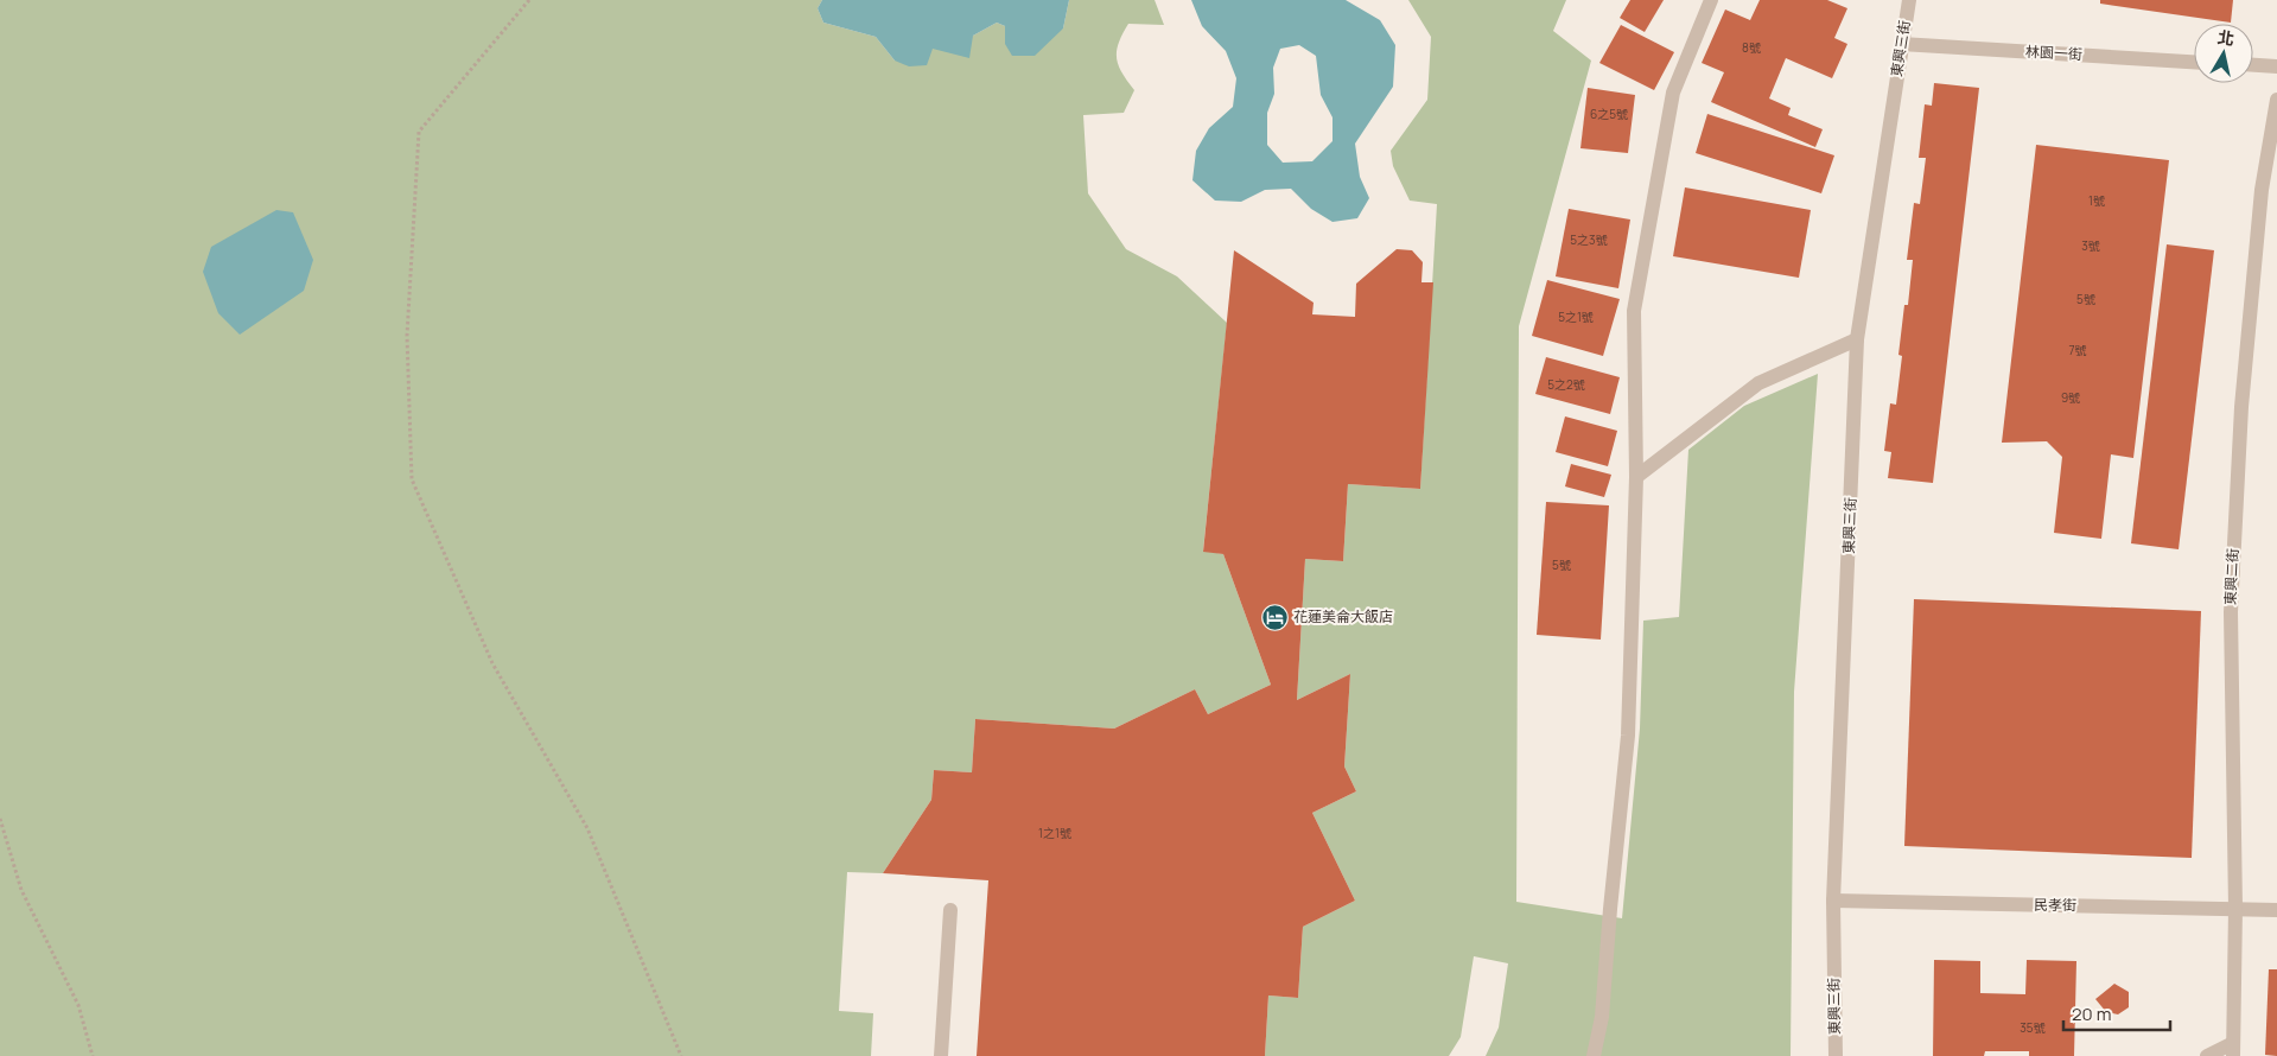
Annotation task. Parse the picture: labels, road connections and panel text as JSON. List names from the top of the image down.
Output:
{
  "streets": {
    "street": [
      "東興三街",
      "林園一街",
      "東興二街",
      "民孝街"
    ]
  },
  "crossings": [
    ["東興三街", "林園一街"],
    ["東興三街", "民孝街"],
    ["東興二街", "民孝街"]
  ],
  "places": {
    "hotel": ["花蓮美侖大飯店"]
  },
  "house_numbers": [
    "8號",
    "6之5號",
    "1號",
    "5之3號",
    "3號",
    "5號",
    "5之1號",
    "7號",
    "5之2號",
    "9號",
    "5號",
    "1之1號",
    "35號"
  ],
  "scale_bar": "20 m",
  "north": "top"
}
